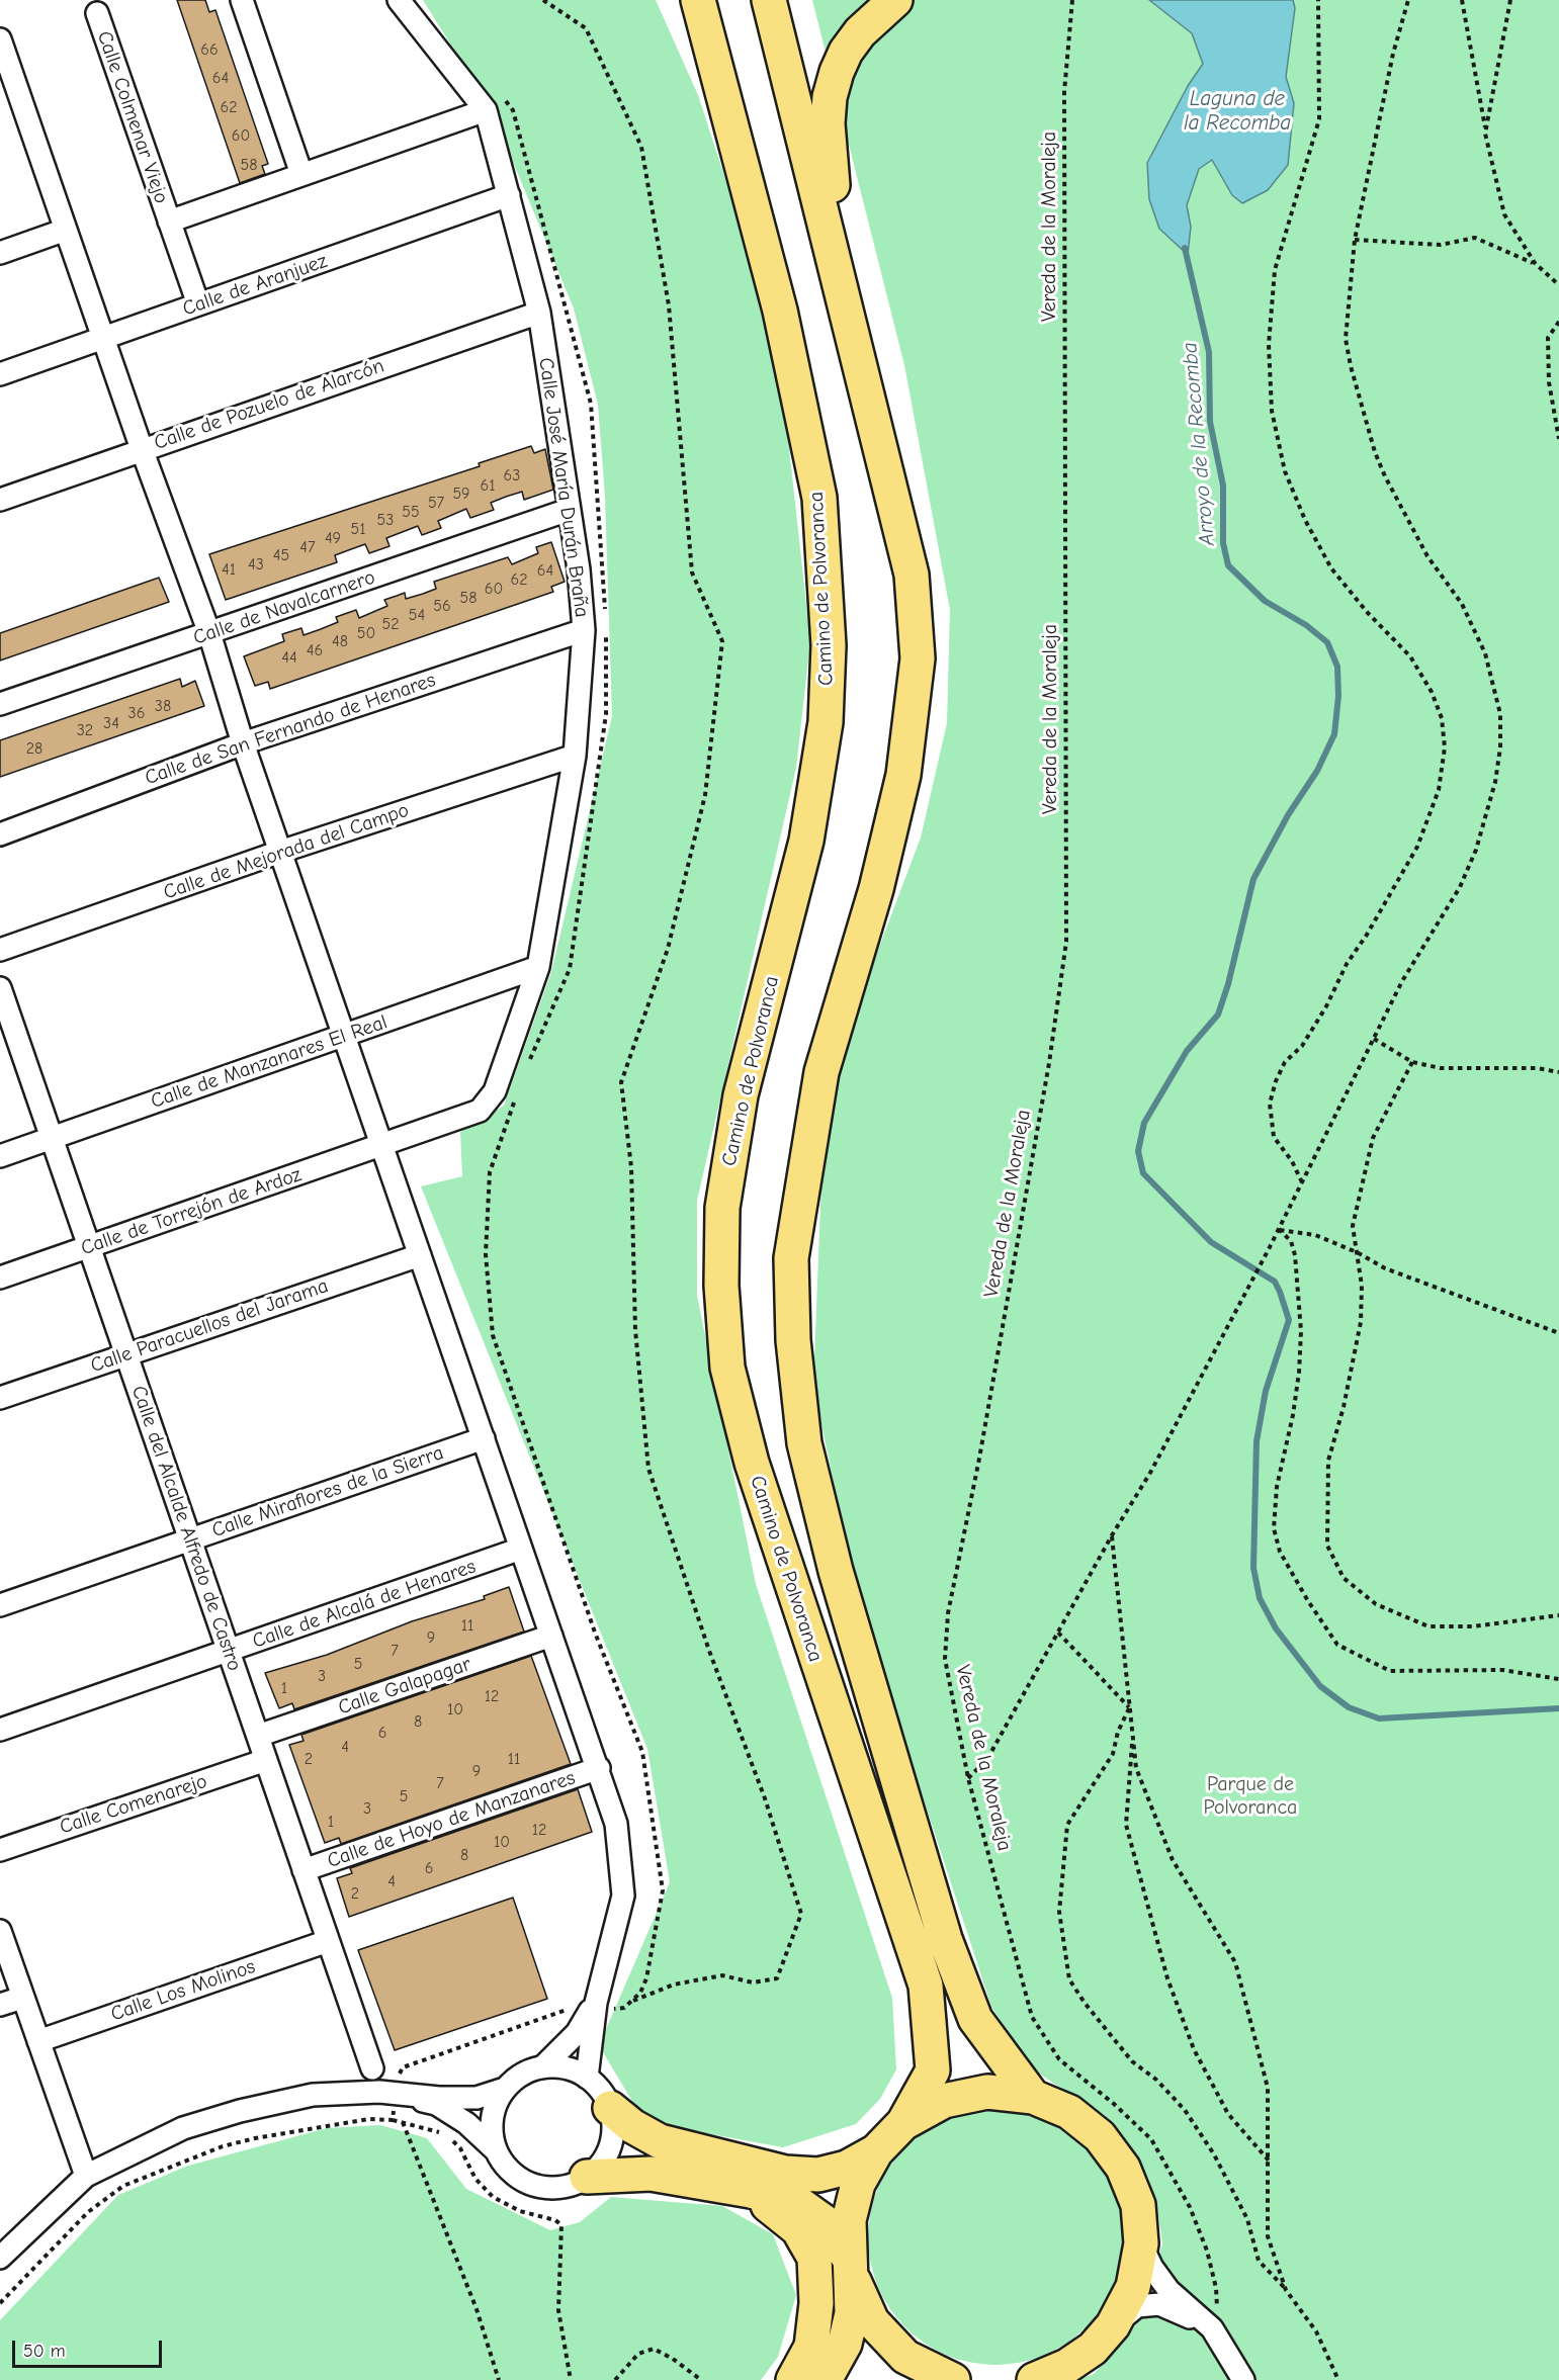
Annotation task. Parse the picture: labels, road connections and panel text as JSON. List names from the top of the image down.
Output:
{
  "streets": {
    "highway": ["Camino de Polvoranca"],
    "street": [
      "Calle Colmenar Viejo",
      "Calle de Aranjuez",
      "Calle de Pozuelo de Alarcón",
      "Calle José María Durán Braña",
      "Calle de Navalcarnero",
      "Calle de San Fernando de Henares",
      "Calle de Mejorada del Campo",
      "Calle de Manzanares El Real",
      "Calle de Torrejón de Ardoz",
      "Calle Paracuellos del Jarama",
      "Calle Miraflores de la Sierra",
      "Calle del Alcalde Alfredo de Castro",
      "Calle de Alcalá de Henares",
      "Calle Galapagar",
      "Calle Comenarejo",
      "Calle de Hoyo de Manzanares",
      "Calle Los Molinos"
    ],
    "path": ["Vereda de la Moraleja"]
  },
  "crossings": [
    ["Calle Colmenar Viejo", "Calle de Aranjuez"],
    ["Calle Colmenar Viejo", "Calle José María Durán Braña"],
    ["Calle de Aranjuez", "Calle José María Durán Braña"],
    ["Calle de Pozuelo de Alarcón", "Calle José María Durán Braña"],
    ["Calle José María Durán Braña", "Calle de Navalcarnero"],
    ["Calle José María Durán Braña", "Calle de San Fernando de Henares"],
    ["Calle José María Durán Braña", "Calle de Mejorada del Campo"],
    ["Calle José María Durán Braña", "Calle de Manzanares El Real"],
    ["Calle José María Durán Braña", "Calle de Torrejón de Ardoz"],
    ["Calle de Manzanares El Real", "Calle del Alcalde Alfredo de Castro"],
    ["Calle de Torrejón de Ardoz", "Calle del Alcalde Alfredo de Castro"],
    ["Calle Paracuellos del Jarama", "Calle del Alcalde Alfredo de Castro"],
    ["Calle Miraflores de la Sierra", "Calle del Alcalde Alfredo de Castro"],
    ["Calle del Alcalde Alfredo de Castro", "Calle de Alcalá de Henares"],
    ["Calle del Alcalde Alfredo de Castro", "Calle Galapagar"],
    ["Calle del Alcalde Alfredo de Castro", "Calle Comenarejo"],
    ["Calle del Alcalde Alfredo de Castro", "Calle de Hoyo de Manzanares"],
    ["Calle del Alcalde Alfredo de Castro", "Calle Los Molinos"]
  ],
  "water": ["Laguna de la Recomba", "Arroyo de la Recomba"],
  "parks": ["Parque de Polvoranca"],
  "house_numbers": [
    "66",
    "64",
    "62",
    "60",
    "58",
    "63",
    "61",
    "59",
    "57",
    "55",
    "53",
    "51",
    "49",
    "47",
    "45",
    "43",
    "41",
    "64",
    "62",
    "60",
    "58",
    "56",
    "54",
    "52",
    "50",
    "48",
    "46",
    "44",
    "38",
    "36",
    "34",
    "32",
    "28",
    "11",
    "9",
    "7",
    "5",
    "3",
    "1",
    "12",
    "10",
    "8",
    "6",
    "4",
    "2",
    "11",
    "9",
    "7",
    "5",
    "3",
    "1",
    "12",
    "10",
    "8",
    "6",
    "4",
    "2"
  ],
  "scale_bar": "50 m"
}
